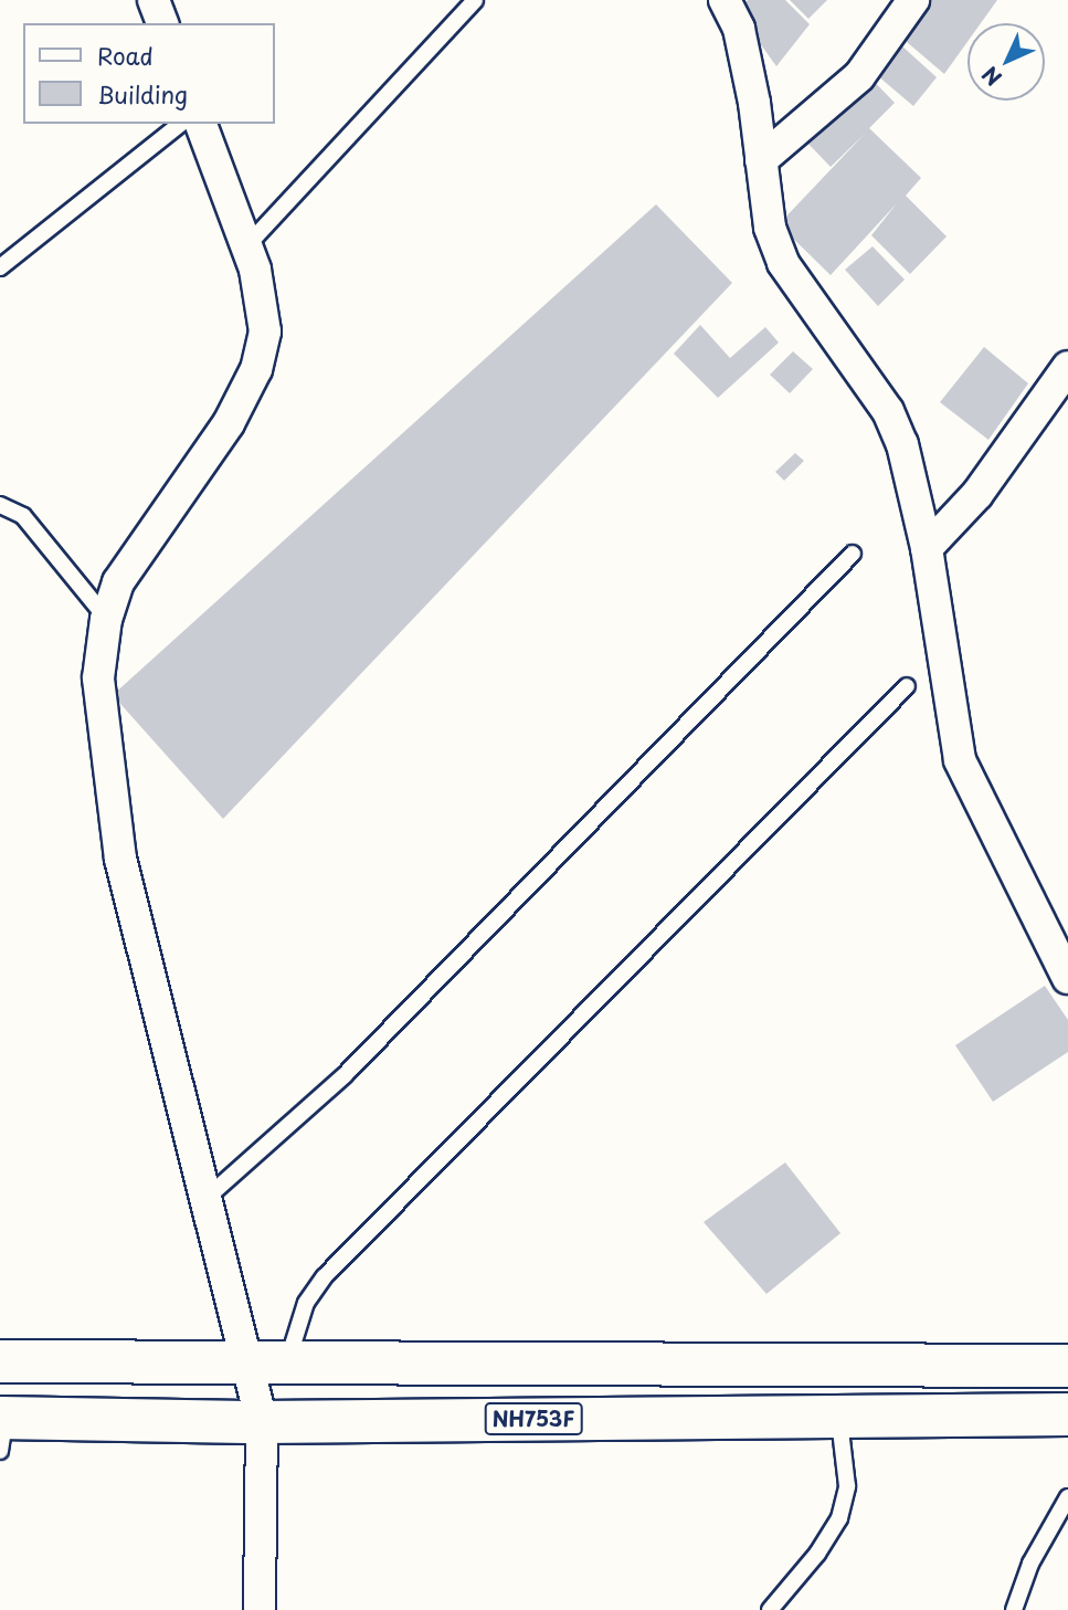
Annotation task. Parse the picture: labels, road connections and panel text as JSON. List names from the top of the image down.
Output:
{
  "streets": {
    "highway": ["NH753F"]
  },
  "legend": ["Road", "Building"],
  "north": "bottom left"
}
